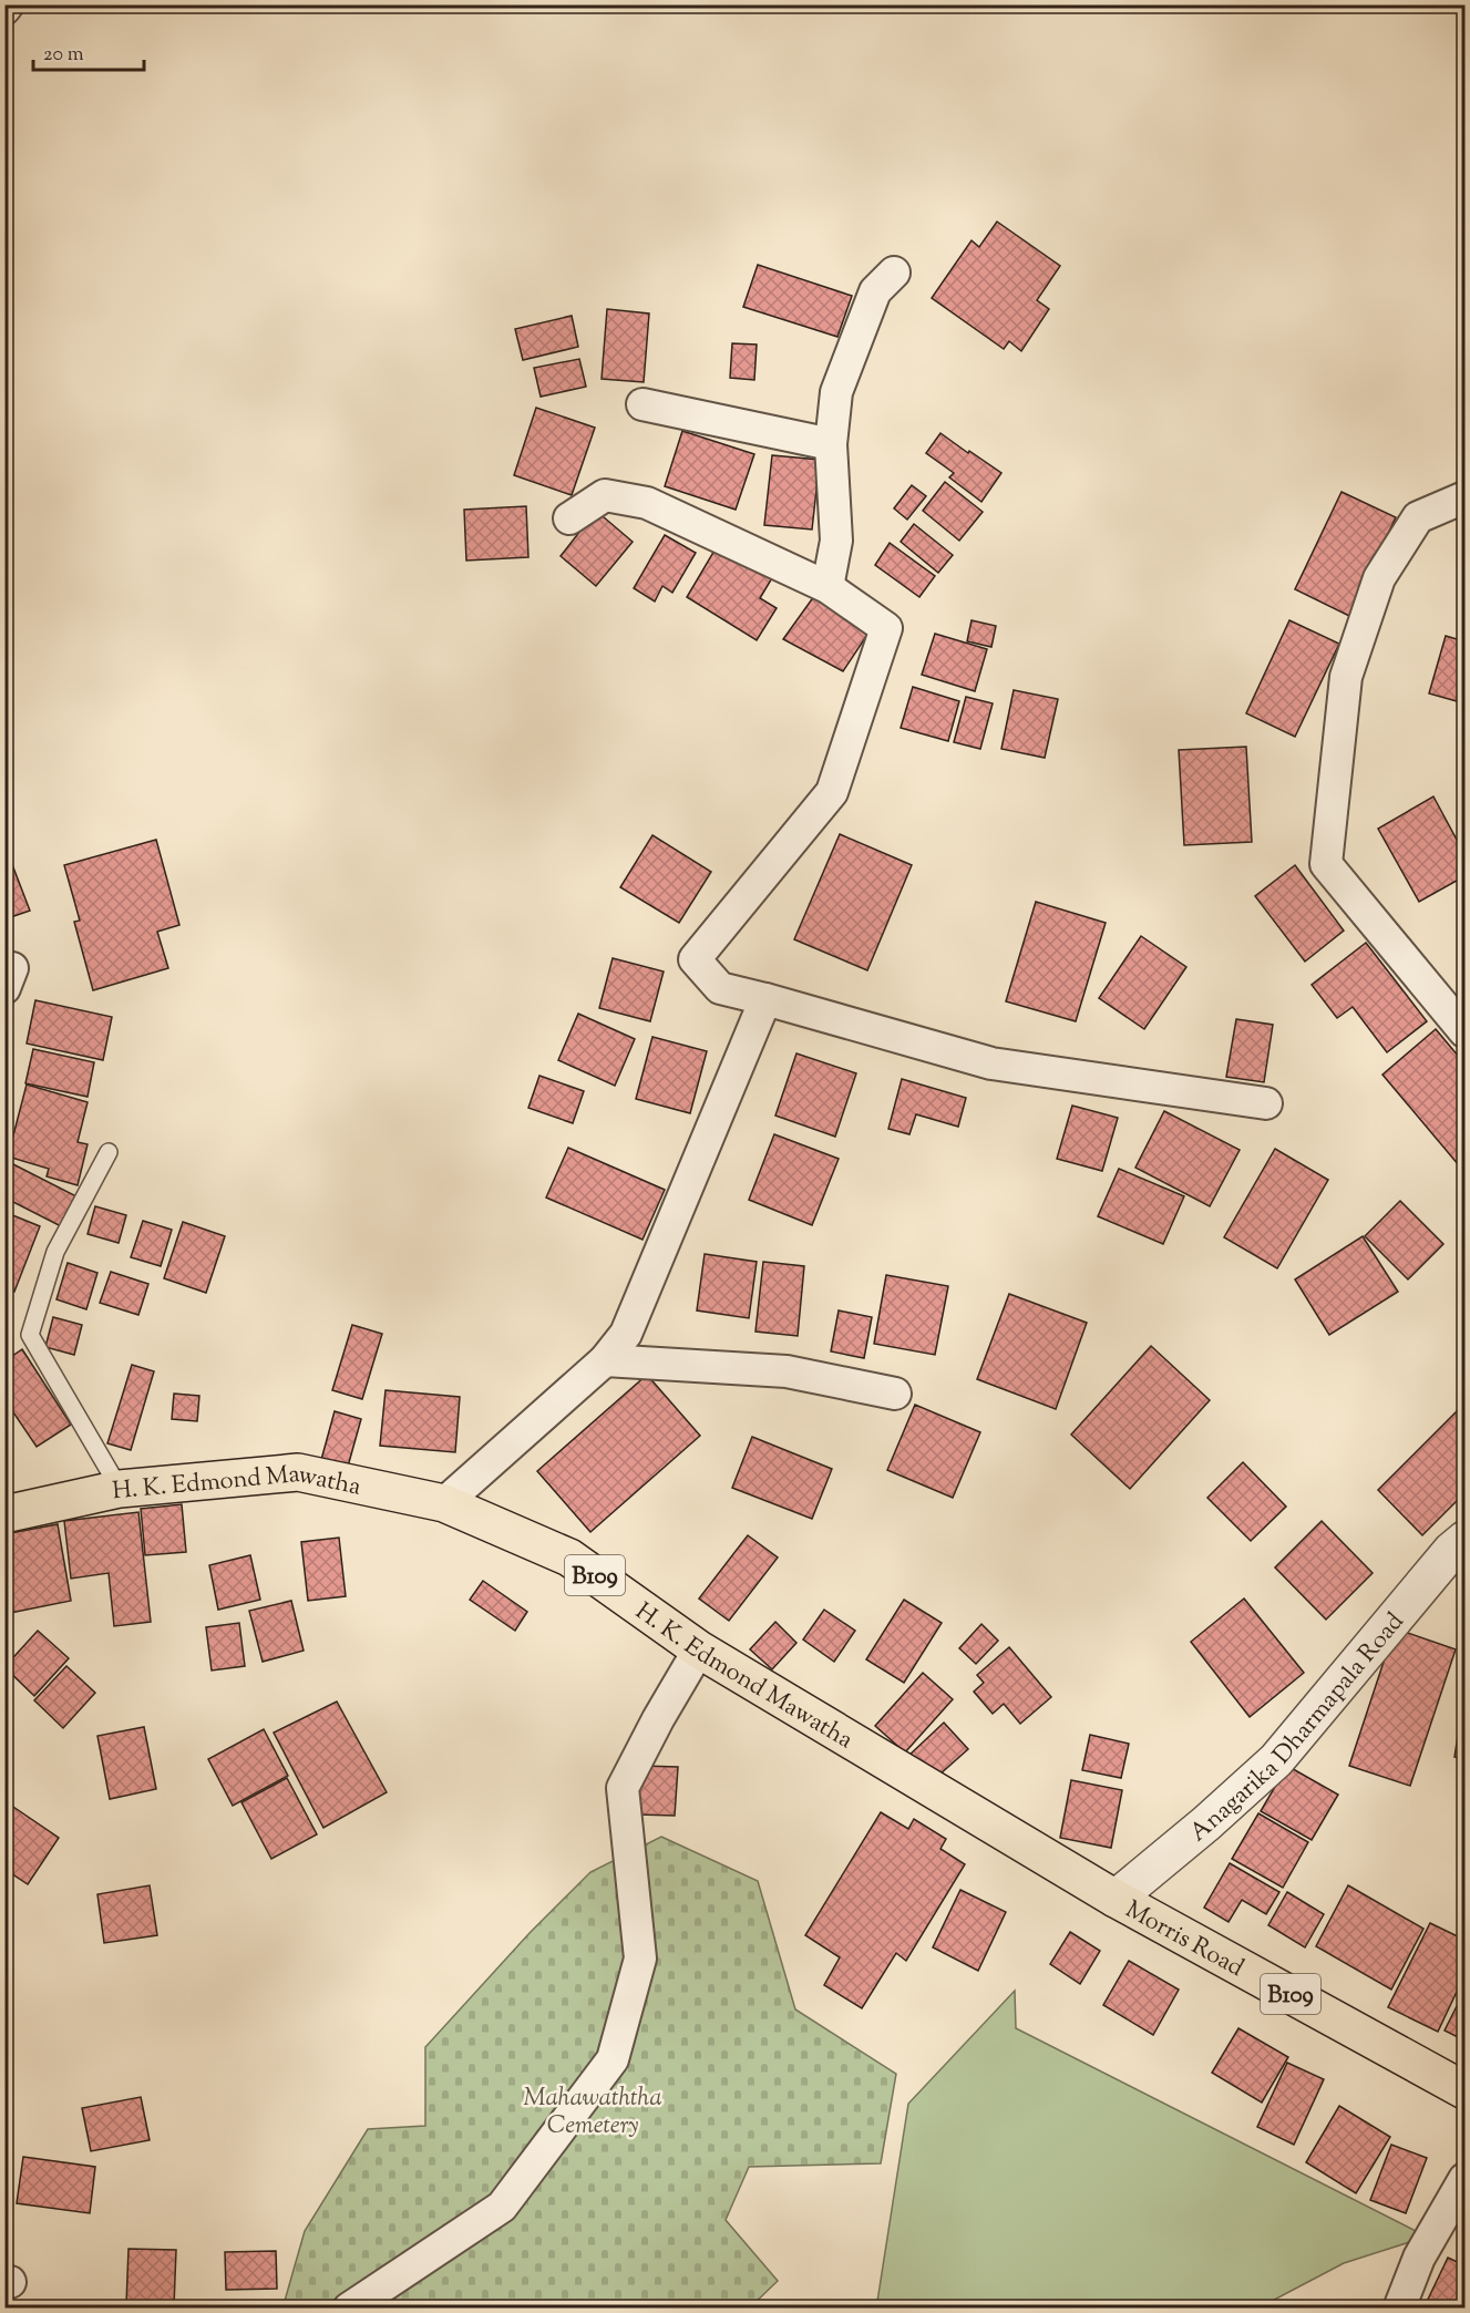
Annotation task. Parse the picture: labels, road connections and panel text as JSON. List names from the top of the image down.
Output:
{
  "streets": {
    "main road": ["H. K. Edmond Mawatha", "B109", "Morris Road"],
    "street": ["Anagarika Dharmapala Road"]
  },
  "crossings": [
    ["H. K. Edmond Mawatha", "Anagarika Dharmapala Road"],
    ["H. K. Edmond Mawatha", "Morris Road"],
    ["Anagarika Dharmapala Road", "Morris Road"]
  ],
  "parks": ["Mahawaththa Cemetery"],
  "scale_bar": "20 m"
}
